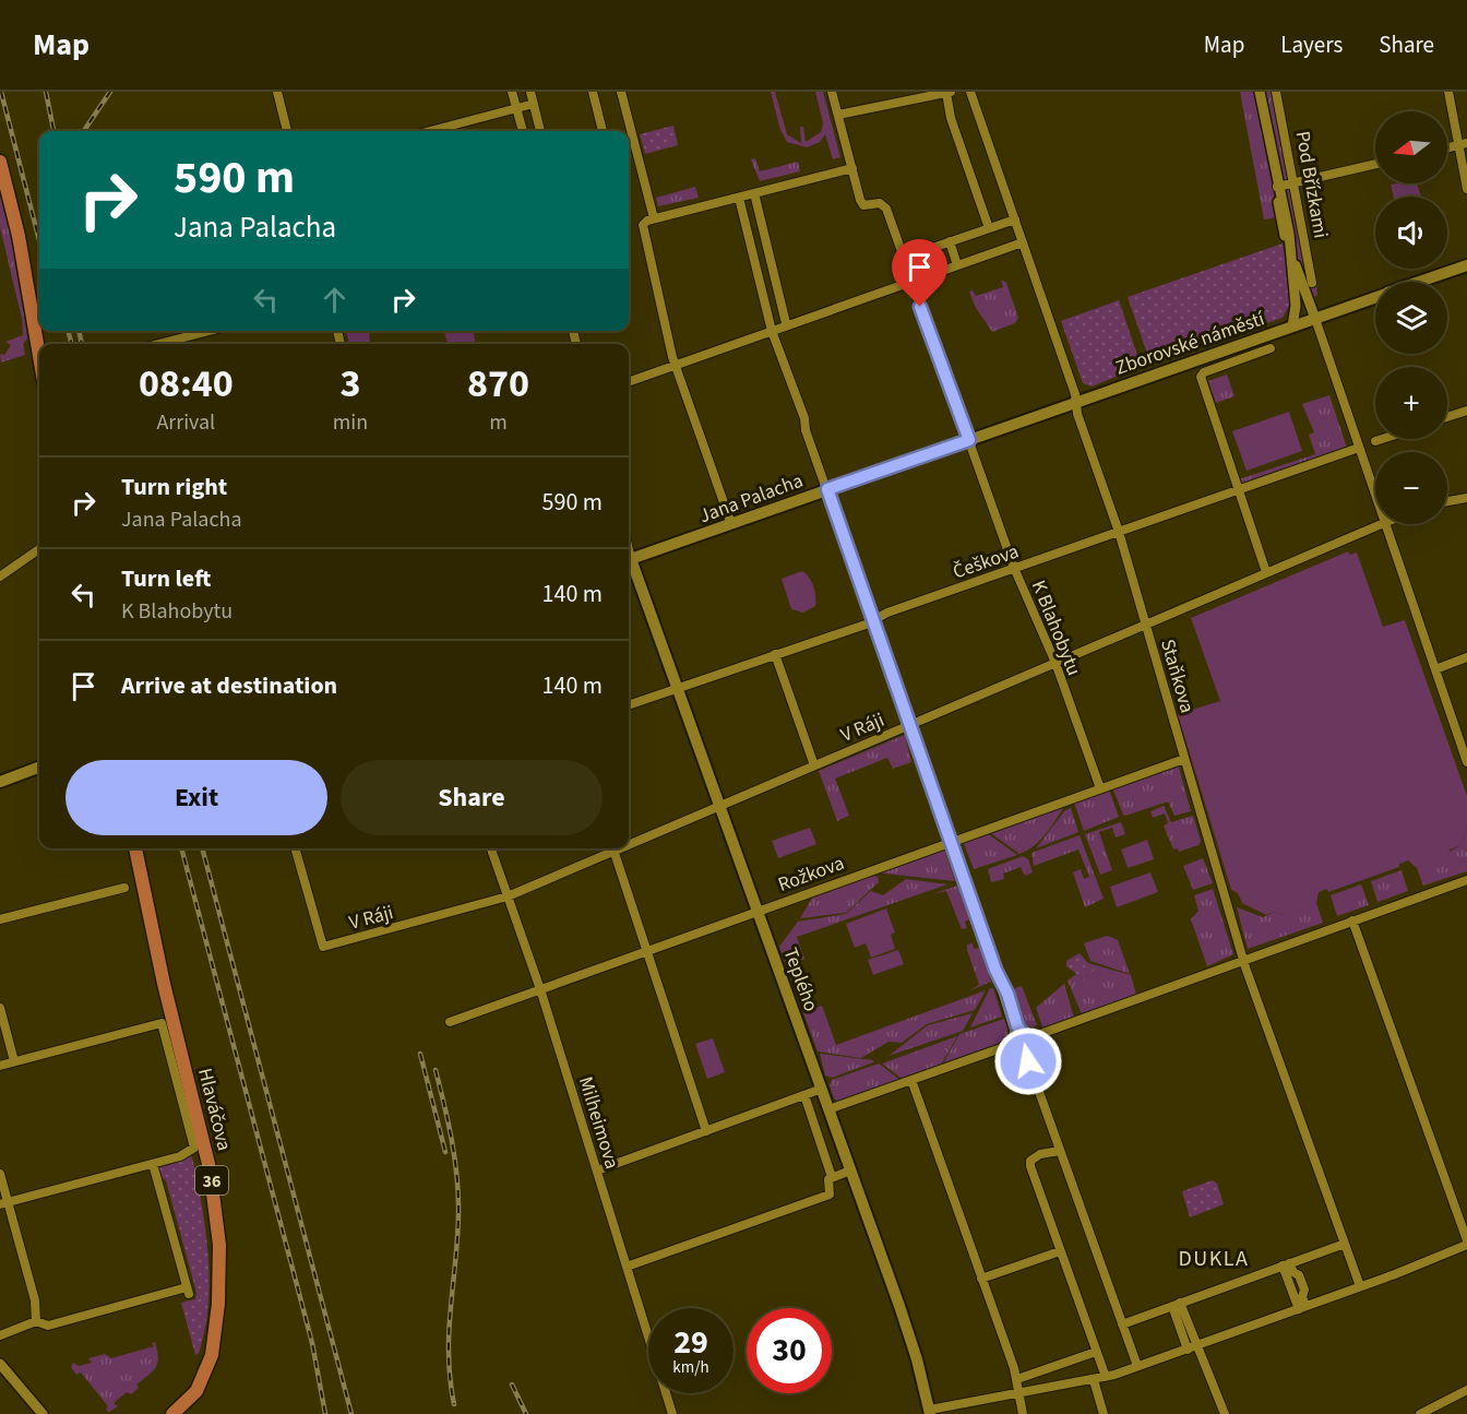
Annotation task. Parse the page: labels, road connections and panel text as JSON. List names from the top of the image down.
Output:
{
  "streets": {
    "main road": [
      "Zborovské náměstí",
      "Jana Palacha",
      "Teplého",
      "Hlaváčova",
      "36"
    ],
    "street": [
      "Pod Břízkami",
      "Češkova",
      "K Blahobytu",
      "Staňkova",
      "V Ráji",
      "Rožkova",
      "Milheimova"
    ]
  },
  "crossings": [
    ["Pod Břízkami", "Zborovské náměstí"],
    ["Zborovské náměstí", "Jana Palacha"],
    ["Zborovské náměstí", "Staňkova"],
    ["Jana Palacha", "K Blahobytu"],
    ["Jana Palacha", "Staňkova"],
    ["Češkova", "K Blahobytu"],
    ["Češkova", "Staňkova"],
    ["Češkova", "Teplého"],
    ["K Blahobytu", "V Ráji"],
    ["K Blahobytu", "Rožkova"],
    ["Staňkova", "V Ráji"],
    ["Staňkova", "Rožkova"],
    ["V Ráji", "Teplého"],
    ["V Ráji", "Milheimova"],
    ["Rožkova", "Teplého"],
    ["Rožkova", "Milheimova"]
  ],
  "districts": ["DUKLA"],
  "north": "left",
  "page": {
    "header": "Map",
    "nav": ["Map", "Layers", "Share"],
    "map_buttons": ["+", "−"],
    "turn": ["590 m", "Jana Palacha"],
    "eta": [
      "08:40",
      "Arrival",
      "3",
      "min",
      "870",
      "m"
    ],
    "list": [
      {
        "name": "Turn right",
        "note": "Jana Palacha",
        "value": "590 m"
      },
      {
        "name": "Turn left",
        "note": "K Blahobytu",
        "value": "140 m"
      },
      {
        "name": "Arrive at destination",
        "value": "140 m"
      }
    ],
    "buttons": ["Exit", "Share"],
    "speed": "29 km/h",
    "limit": "30"
  }
}
